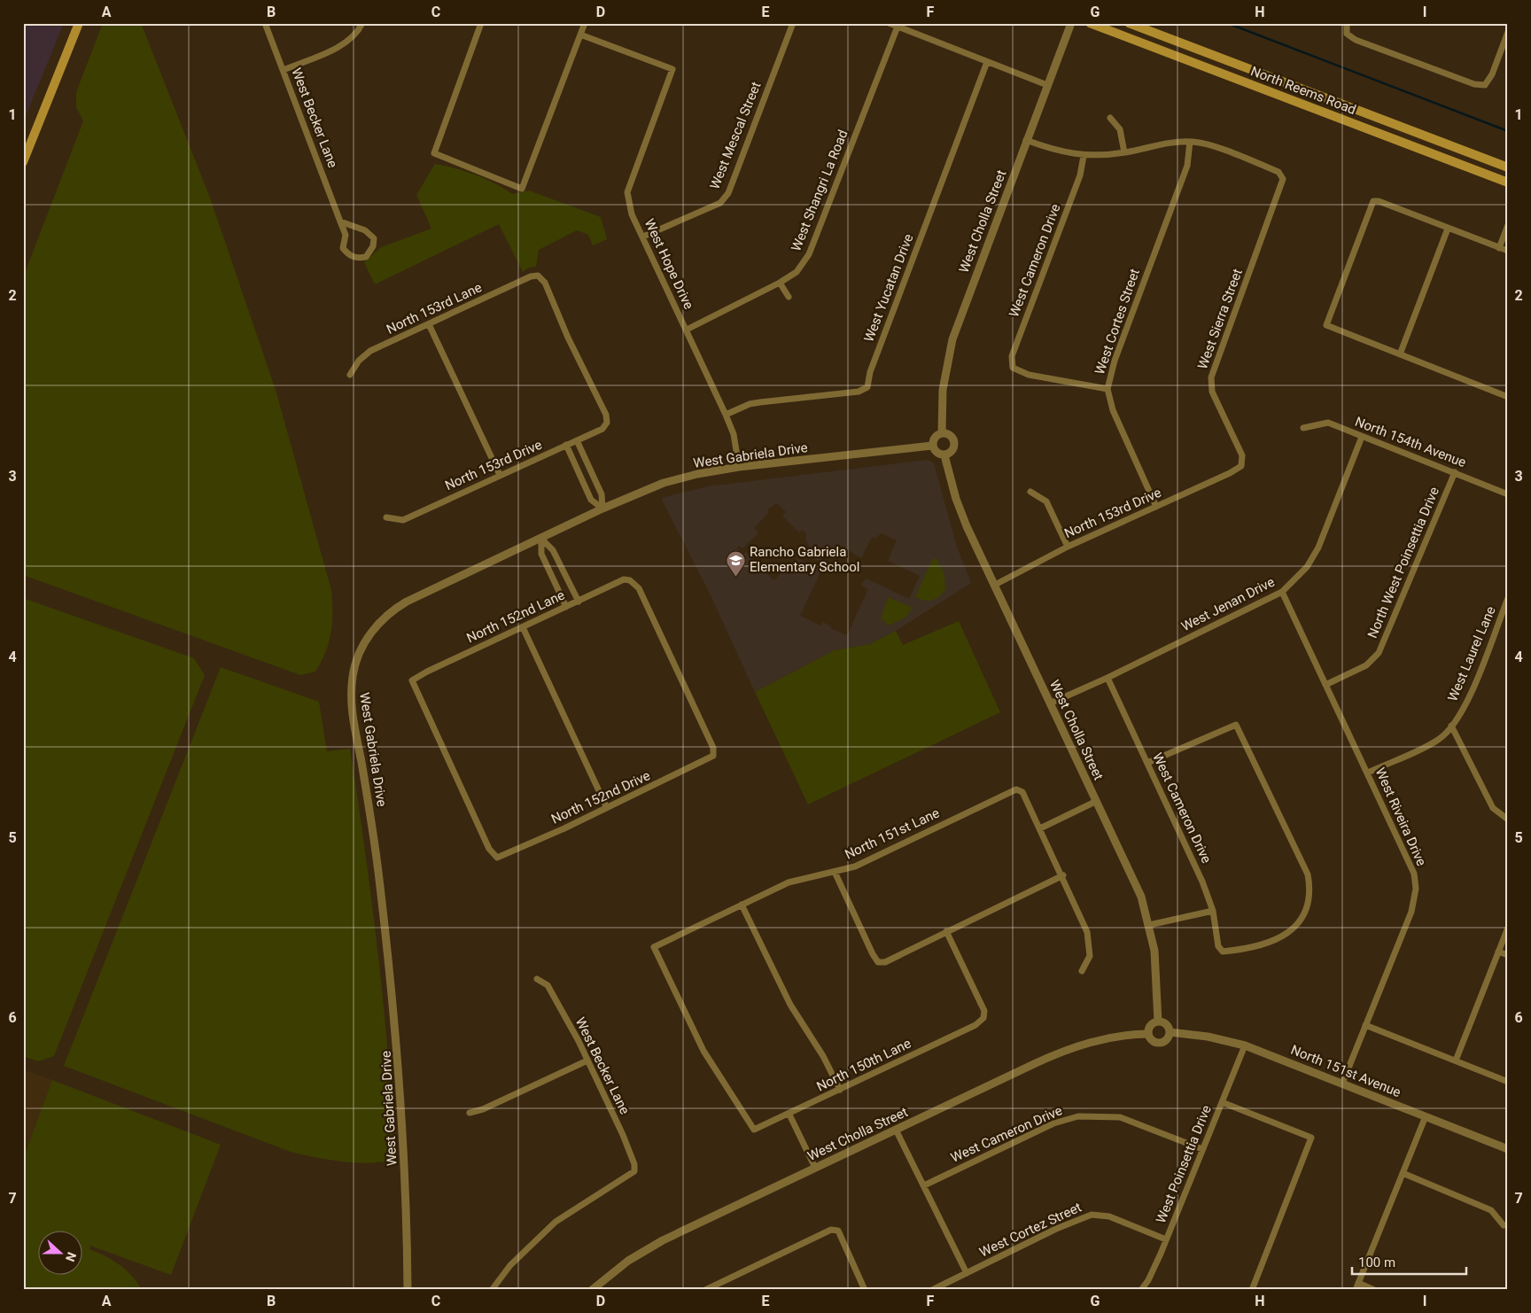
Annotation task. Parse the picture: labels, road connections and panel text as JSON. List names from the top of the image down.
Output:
{
  "streets": {
    "main road": ["North Reems Road"],
    "street": [
      "West Becker Lane",
      "West Mescal Street",
      "West Shangri La Road",
      "West Cholla Street",
      "West Cameron Drive",
      "West Hope Drive",
      "West Yucatan Drive",
      "North 153rd Lane",
      "West Sierra Street",
      "West Cortes Street",
      "North 154th Avenue",
      "West Gabriela Drive",
      "North 153rd Drive",
      "North West Poinsettia Drive",
      "West Jenan Drive",
      "North 152nd Lane",
      "West Laurel Lane",
      "North 152nd Drive",
      "West Riveira Drive",
      "North 151st Lane",
      "North 150th Lane",
      "North 151st Avenue",
      "West Poinsettia Drive",
      "West Cortez Street"
    ]
  },
  "crossings": [
    ["West Mescal Street", "West Hope Drive"],
    ["West Shangri La Road", "West Hope Drive"],
    ["West Cholla Street", "West Gabriela Drive"],
    ["West Cholla Street", "North 153rd Drive"],
    ["West Cholla Street", "West Jenan Drive"],
    ["West Cholla Street", "North 151st Avenue"],
    ["West Cameron Drive", "West Cortes Street"],
    ["West Cameron Drive", "West Jenan Drive"],
    ["West Cameron Drive", "West Poinsettia Drive"],
    ["West Hope Drive", "West Yucatan Drive"],
    ["West Hope Drive", "West Gabriela Drive"],
    ["North 153rd Lane", "North 153rd Drive"],
    ["West Sierra Street", "West Cortes Street"],
    ["West Sierra Street", "North 153rd Drive"],
    ["West Cortes Street", "North 153rd Drive"],
    ["North 154th Avenue", "North West Poinsettia Drive"],
    ["North 154th Avenue", "West Jenan Drive"],
    ["North West Poinsettia Drive", "West Riveira Drive"],
    ["West Jenan Drive", "West Riveira Drive"],
    ["North 152nd Lane", "North 152nd Drive"],
    ["West Laurel Lane", "West Riveira Drive"],
    ["West Riveira Drive", "North 151st Avenue"],
    ["North 151st Lane", "North 150th Lane"],
    ["North 151st Avenue", "West Poinsettia Drive"],
    ["West Poinsettia Drive", "West Cortez Street"]
  ],
  "places": {
    "school or university": ["Rancho Gabriela Elementary School"]
  },
  "scale_bar": "100 m",
  "north": "right",
  "grid": {
    "columns": [
      "A",
      "B",
      "C",
      "D",
      "E",
      "F",
      "G",
      "H",
      "I"
    ],
    "rows": [
      "1",
      "2",
      "3",
      "4",
      "5",
      "6",
      "7"
    ]
  }
}
